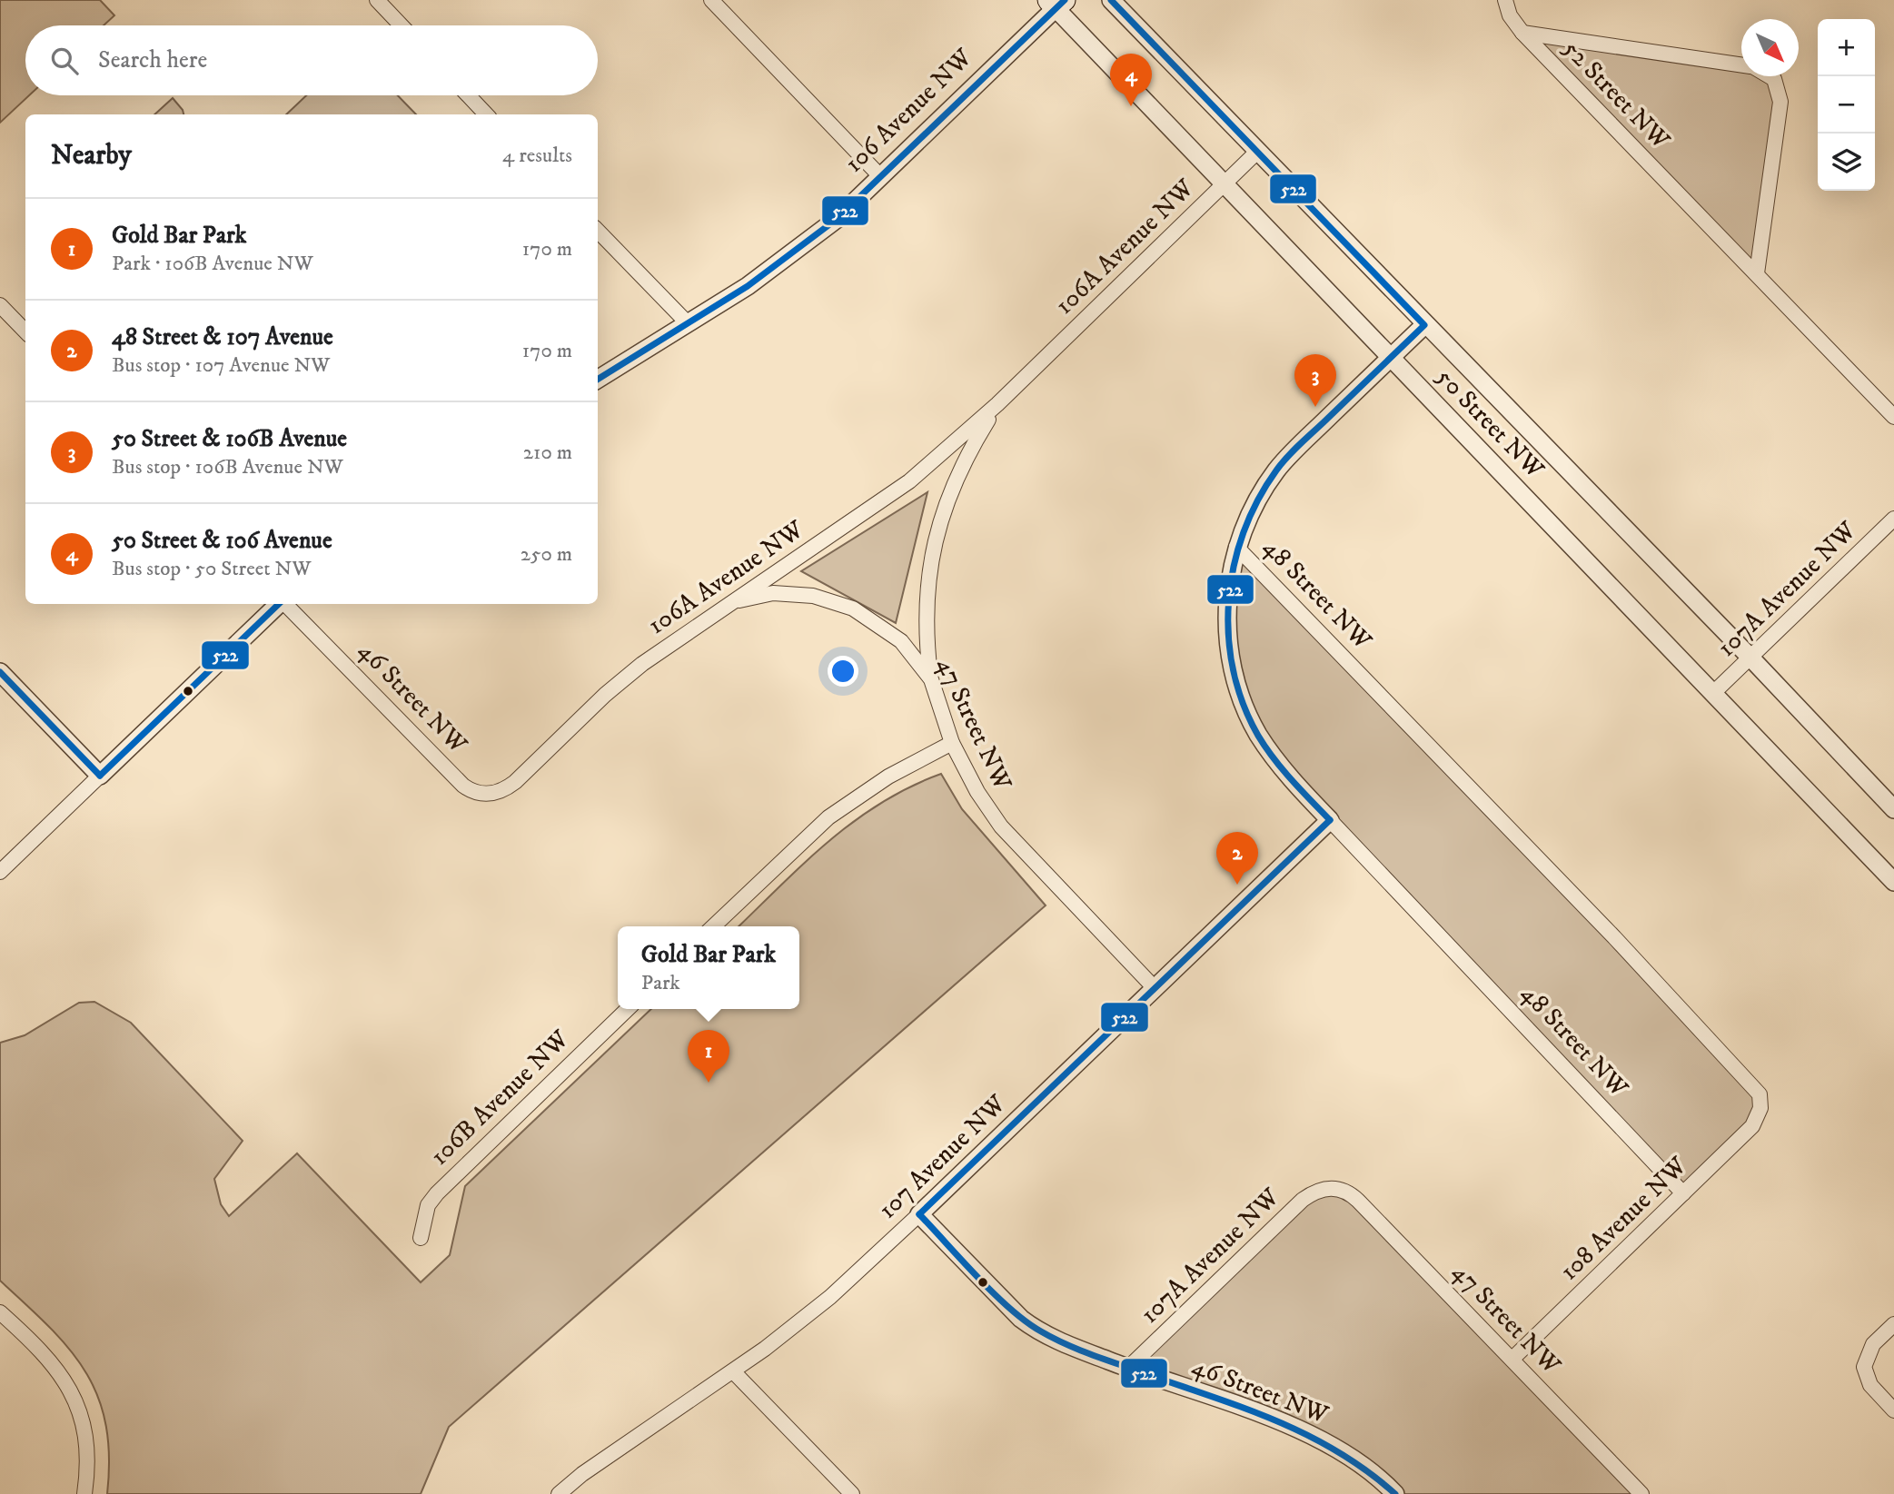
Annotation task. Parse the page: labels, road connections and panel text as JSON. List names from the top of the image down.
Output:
{
  "streets": {
    "street": [
      "52 Street NW",
      "106 Avenue NW",
      "106A Avenue NW",
      "50 Street NW",
      "107A Avenue NW",
      "48 Street NW",
      "46 Street NW",
      "47 Street NW",
      "106B Avenue NW",
      "107 Avenue NW",
      "108 Avenue NW"
    ]
  },
  "crossings": [
    ["106 Avenue NW", "50 Street NW"],
    ["106A Avenue NW", "50 Street NW"],
    ["106A Avenue NW", "46 Street NW"],
    ["106A Avenue NW", "47 Street NW"],
    ["50 Street NW", "107A Avenue NW"],
    ["107A Avenue NW", "46 Street NW"],
    ["107A Avenue NW", "47 Street NW"],
    ["48 Street NW", "107 Avenue NW"],
    ["48 Street NW", "108 Avenue NW"],
    ["46 Street NW", "107 Avenue NW"],
    ["47 Street NW", "107 Avenue NW"],
    ["47 Street NW", "108 Avenue NW"]
  ],
  "lines": ["transit line 522"],
  "north": "bottom right",
  "page": {
    "map_buttons": ["+", "−"],
    "search": "Search here",
    "pins": [
      "4",
      "3",
      "2",
      "1"
    ],
    "heading": ["Nearby", "4 results"],
    "list": [
      {
        "mark": "1",
        "name": "Gold Bar Park",
        "note": "Park · 106B Avenue NW",
        "value": "170 m"
      },
      {
        "mark": "2",
        "name": "48 Street & 107 Avenue",
        "note": "Bus stop · 107 Avenue NW",
        "value": "170 m"
      },
      {
        "mark": "3",
        "name": "50 Street & 106B Avenue",
        "note": "Bus stop · 106B Avenue NW",
        "value": "210 m"
      },
      {
        "mark": "4",
        "name": "50 Street & 106 Avenue",
        "note": "Bus stop · 50 Street NW",
        "value": "250 m"
      }
    ],
    "popup": ["Gold Bar Park", "Park"]
  }
}
